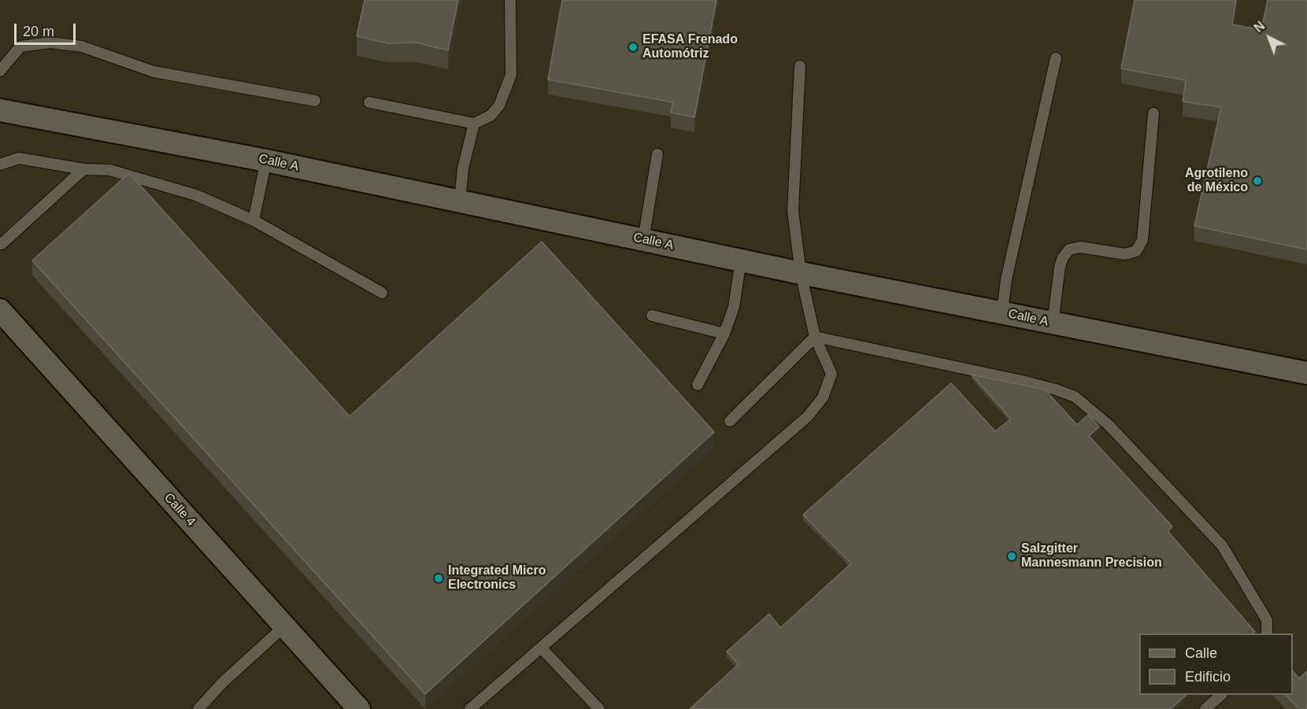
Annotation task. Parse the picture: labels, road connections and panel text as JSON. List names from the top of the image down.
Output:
{
  "streets": {
    "street": ["Calle A", "Calle 4"]
  },
  "places": [
    "EFASA Frenado Automótriz",
    "Agrotileno de México",
    "Salzgitter Mannesmann Precision",
    "Integrated Micro Electronics"
  ],
  "legend": ["Calle", "Edificio"],
  "scale_bar": "20 m",
  "north": "top left"
}
